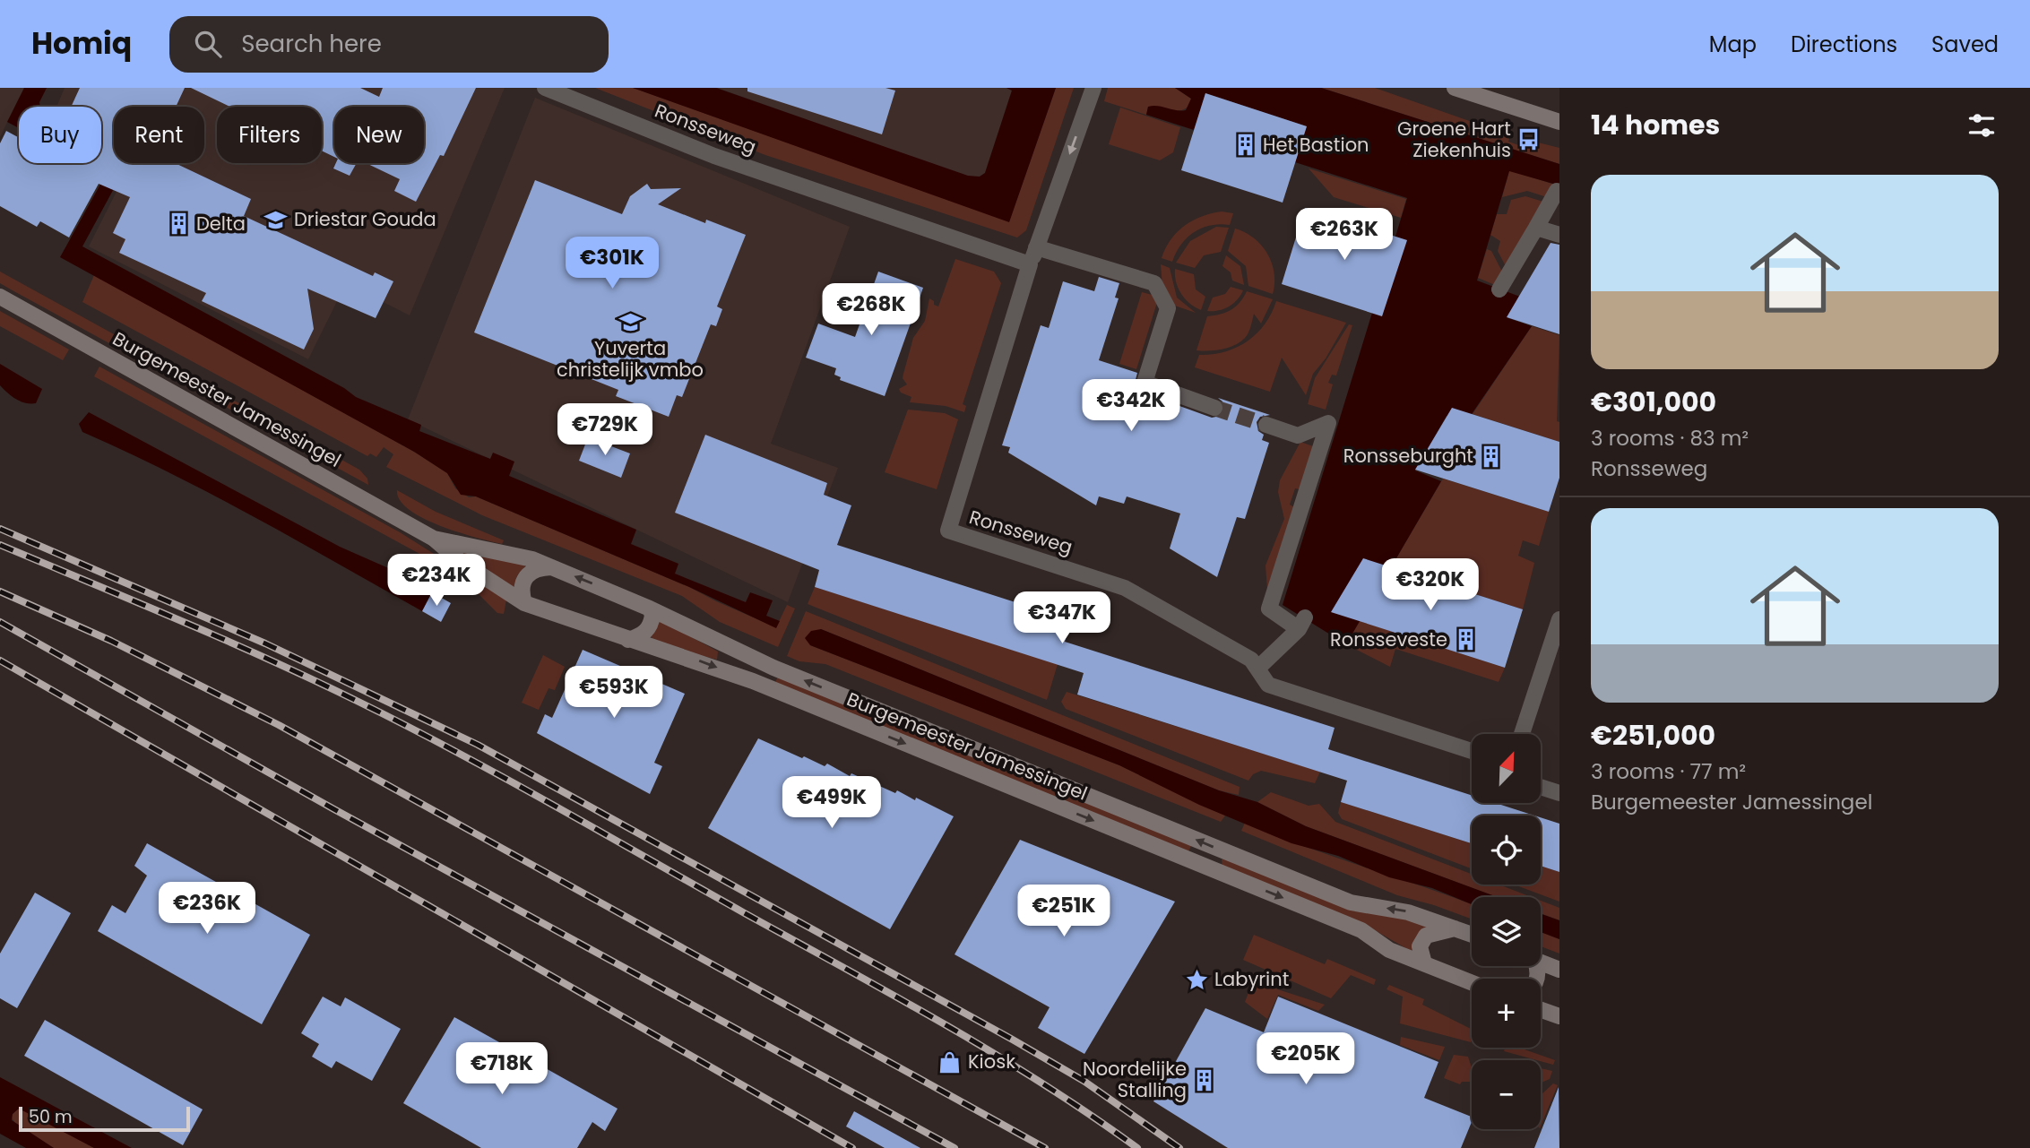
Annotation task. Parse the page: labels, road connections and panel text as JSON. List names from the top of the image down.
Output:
{
  "streets": {
    "main road": ["Burgemeester Jamessingel"],
    "street": ["Ronsseweg"]
  },
  "places": {
    "bus stop": ["Groene Hart Ziekenhuis"],
    "building": [
      "Het Bastion",
      "Delta",
      "Ronsseburght",
      "Ronsseveste",
      "Noordelijke Stalling"
    ],
    "school or university": ["Driestar Gouda", "Yuverta christelijk vmbo"],
    "place": ["Labyrint"],
    "shop": ["Kiosk"]
  },
  "scale_bar": "50 m",
  "north": "top right",
  "page": {
    "header": "Homiq",
    "search": "Search here",
    "nav": ["Map", "Directions", "Saved"],
    "heading": "14 homes",
    "chip": [
      "Buy",
      "Rent",
      "Filters",
      "New"
    ],
    "list": [
      {
        "name": "€301,000",
        "note": "3 rooms · 83 m² · Ronsseweg"
      },
      {
        "name": "€251,000",
        "note": "3 rooms · 77 m² · Burgemeester Jamessingel"
      }
    ],
    "price": [
      "€263K",
      "€301K",
      "€268K",
      "€342K",
      "€729K",
      "€234K",
      "€320K",
      "€347K",
      "€593K",
      "€499K",
      "€236K",
      "€251K",
      "€205K",
      "€718K"
    ],
    "map_buttons": ["+", "−"],
    "scale": "50 m"
  }
}
